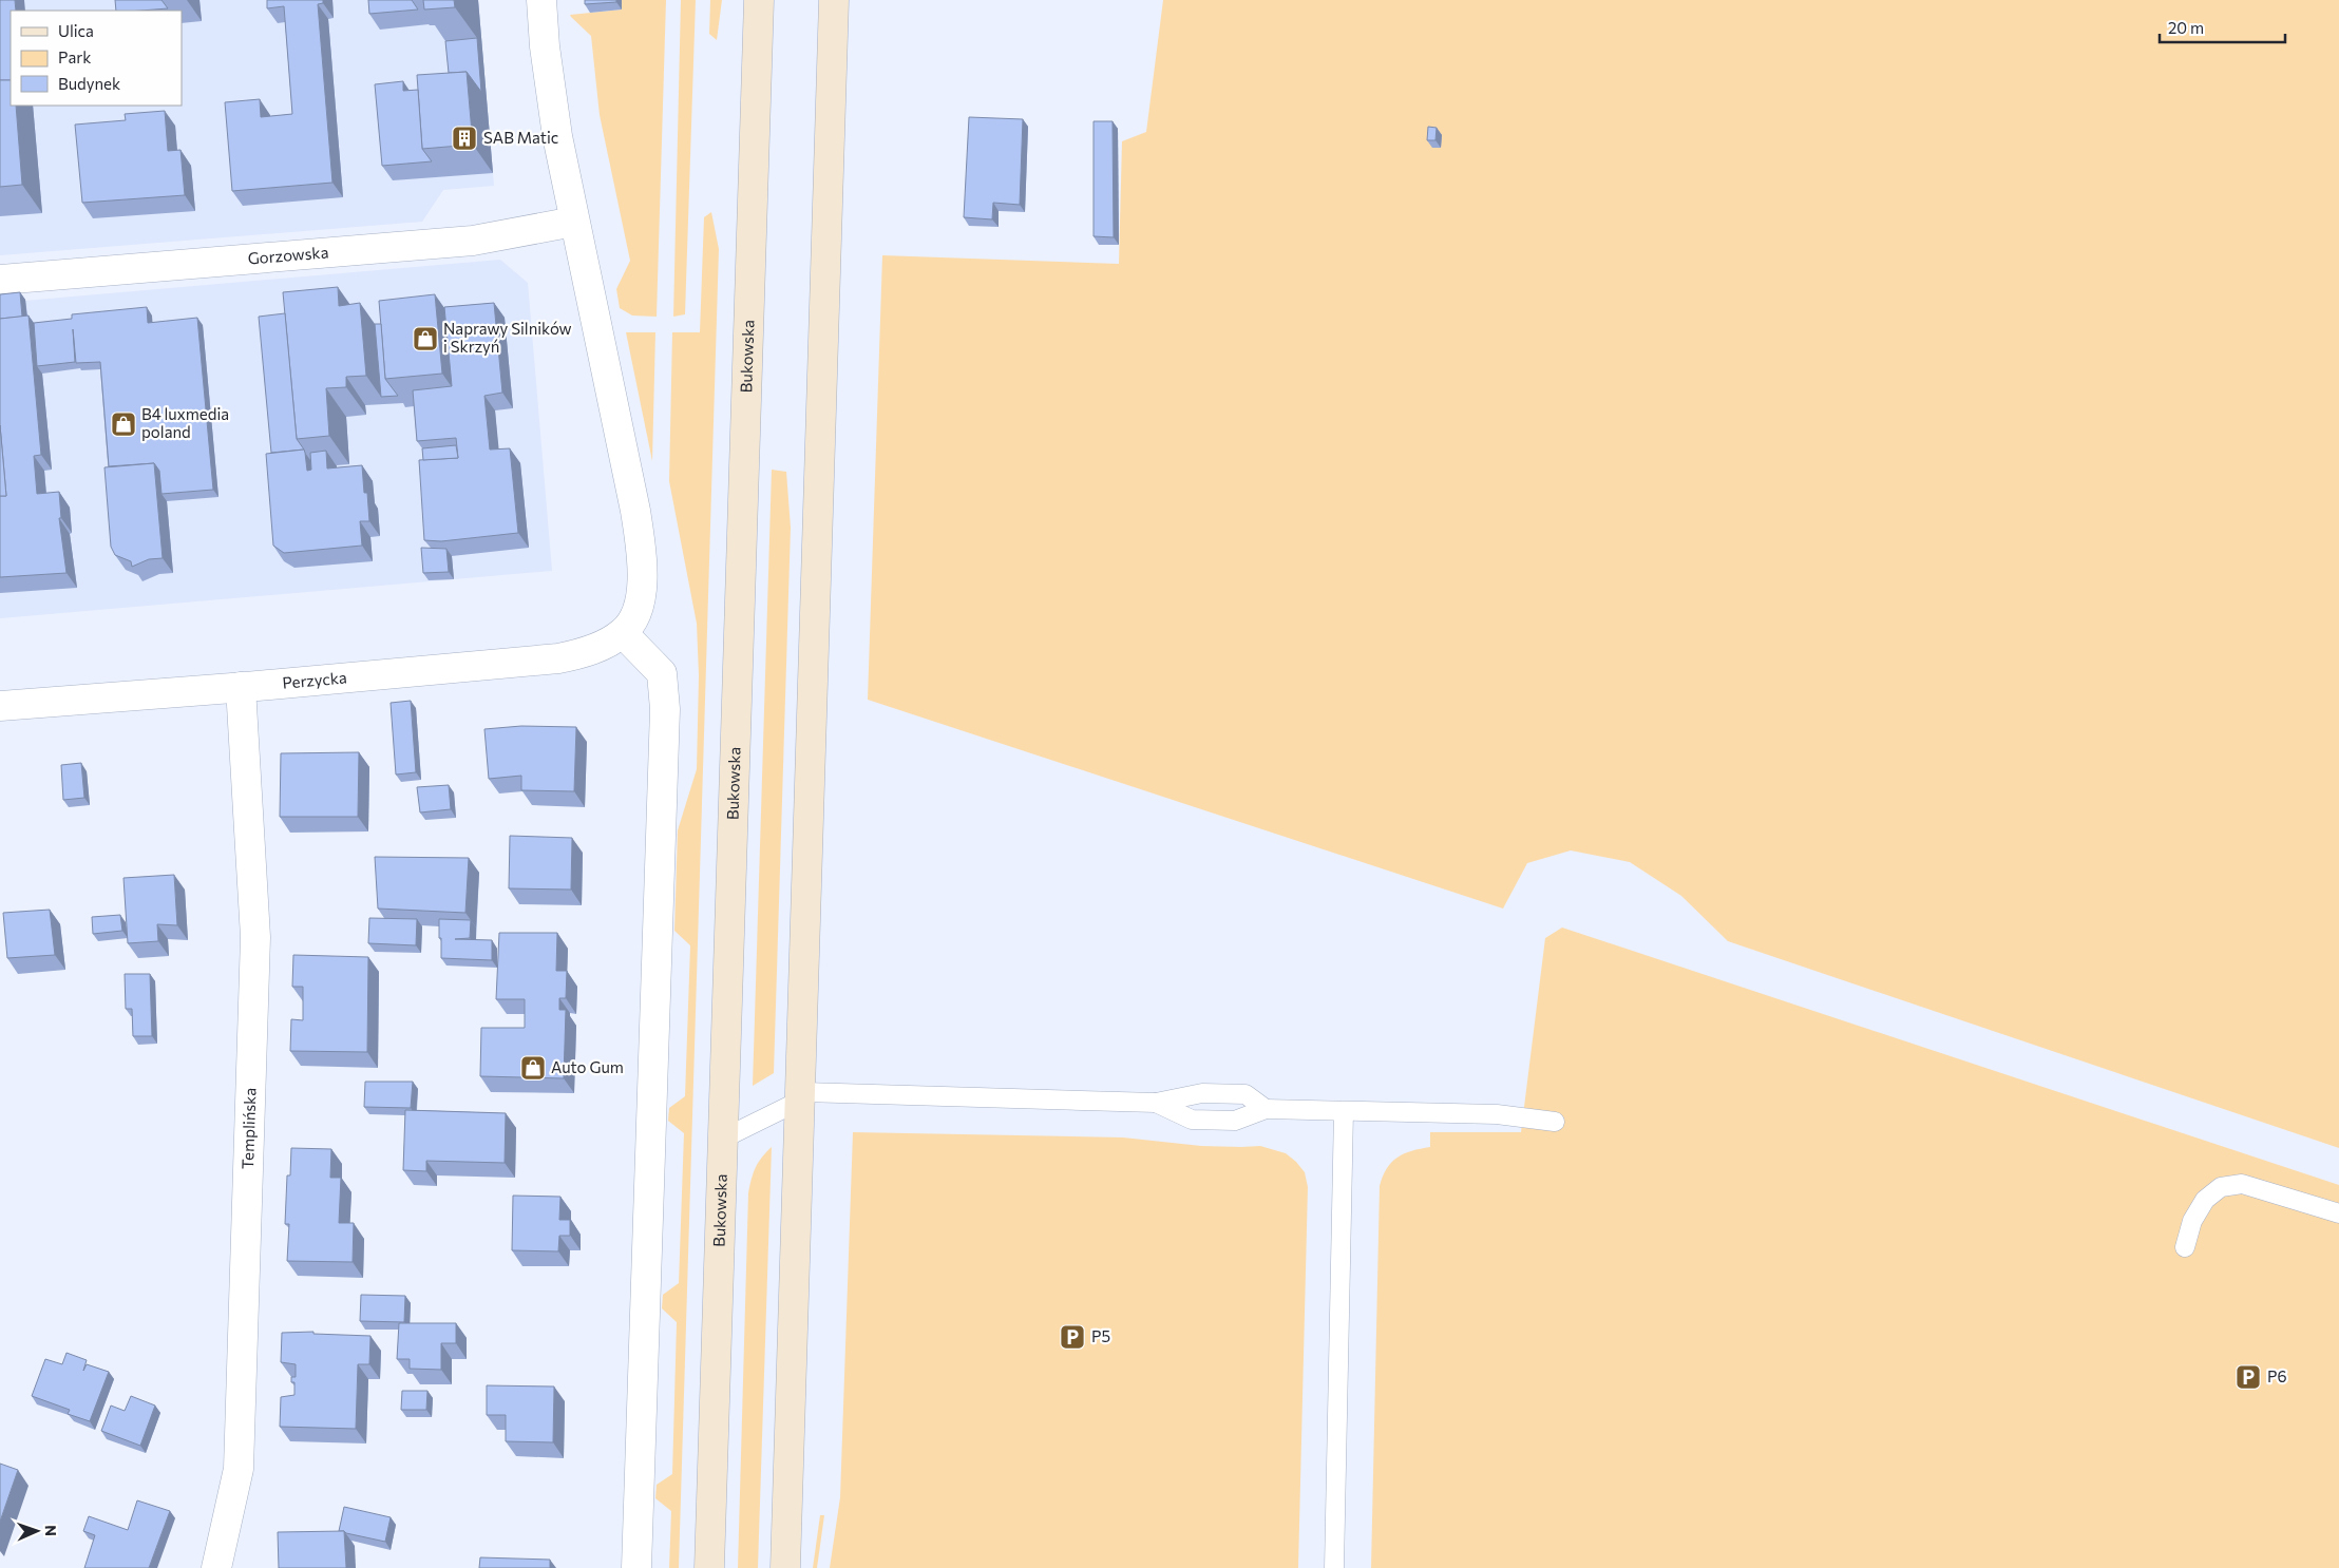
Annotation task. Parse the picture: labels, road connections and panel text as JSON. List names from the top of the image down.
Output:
{
  "streets": {
    "main road": ["Bukowska"],
    "street": ["Gorzowska", "Perzycka", "Templińska"]
  },
  "crossings": [
    ["Perzycka", "Templińska"]
  ],
  "places": {
    "building": ["SAB Matic"],
    "shop": ["Naprawy Silników i Skrzyń", "B4 luxmedia poland", "Auto Gum"],
    "parking": ["P5", "P6"]
  },
  "legend": ["Ulica", "Park", "Budynek"],
  "scale_bar": "20 m",
  "north": "right"
}
